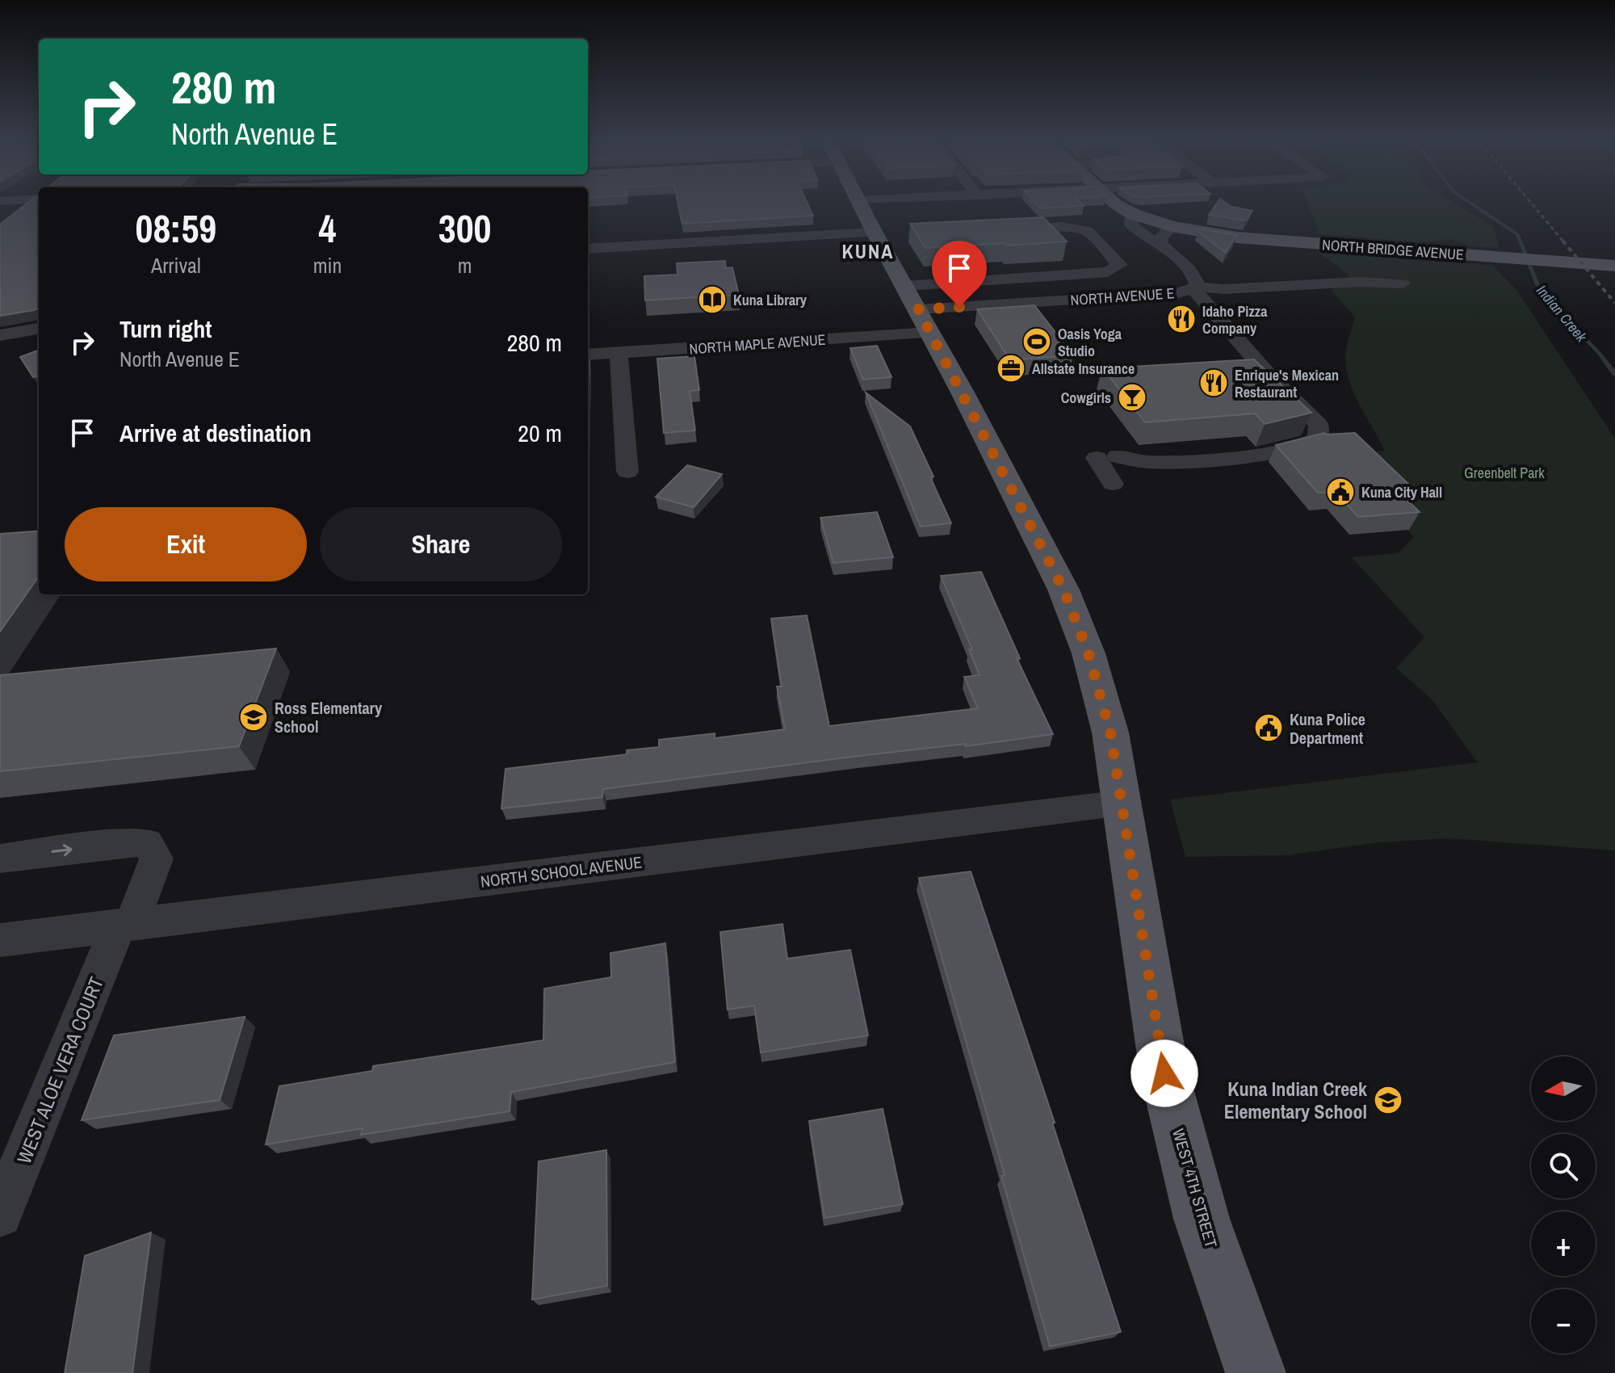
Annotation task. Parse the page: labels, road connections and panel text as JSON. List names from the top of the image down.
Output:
{
  "streets": {
    "main road": ["NORTH BRIDGE AVENUE", "WEST 4TH STREET"],
    "street": [
      "NORTH AVENUE E",
      "NORTH MAPLE AVENUE",
      "NORTH SCHOOL AVENUE",
      "WEST ALOE VERA COURT"
    ]
  },
  "crossings": [
    ["NORTH AVENUE E", "NORTH MAPLE AVENUE"],
    ["NORTH AVENUE E", "WEST 4TH STREET"],
    ["NORTH MAPLE AVENUE", "WEST 4TH STREET"],
    ["NORTH SCHOOL AVENUE", "WEST ALOE VERA COURT"],
    ["NORTH SCHOOL AVENUE", "WEST 4TH STREET"]
  ],
  "districts": ["KUNA"],
  "water": ["Indian Creek"],
  "parks": ["Greenbelt Park"],
  "places": {
    "library": ["Kuna Library"],
    "restaurant": ["Idaho Pizza Company", "Enrique's Mexican Restaurant"],
    "sports": ["Oasis Yoga Studio"],
    "office": ["Allstate Insurance"],
    "bar": ["Cowgirls"],
    "public building": ["Kuna City Hall", "Kuna Police Department"],
    "school or university": ["Ross Elementary School", "Kuna Indian Creek Elementary School"]
  },
  "north": "left",
  "page": {
    "turn": ["280 m", "North Avenue E"],
    "eta": [
      "08:59",
      "Arrival",
      "4",
      "min",
      "300",
      "m"
    ],
    "list": [
      {
        "name": "Turn right",
        "note": "North Avenue E",
        "value": "280 m"
      },
      {
        "name": "Arrive at destination",
        "value": "20 m"
      }
    ],
    "buttons": ["Exit", "Share"],
    "map_buttons": ["+", "−"]
  }
}
